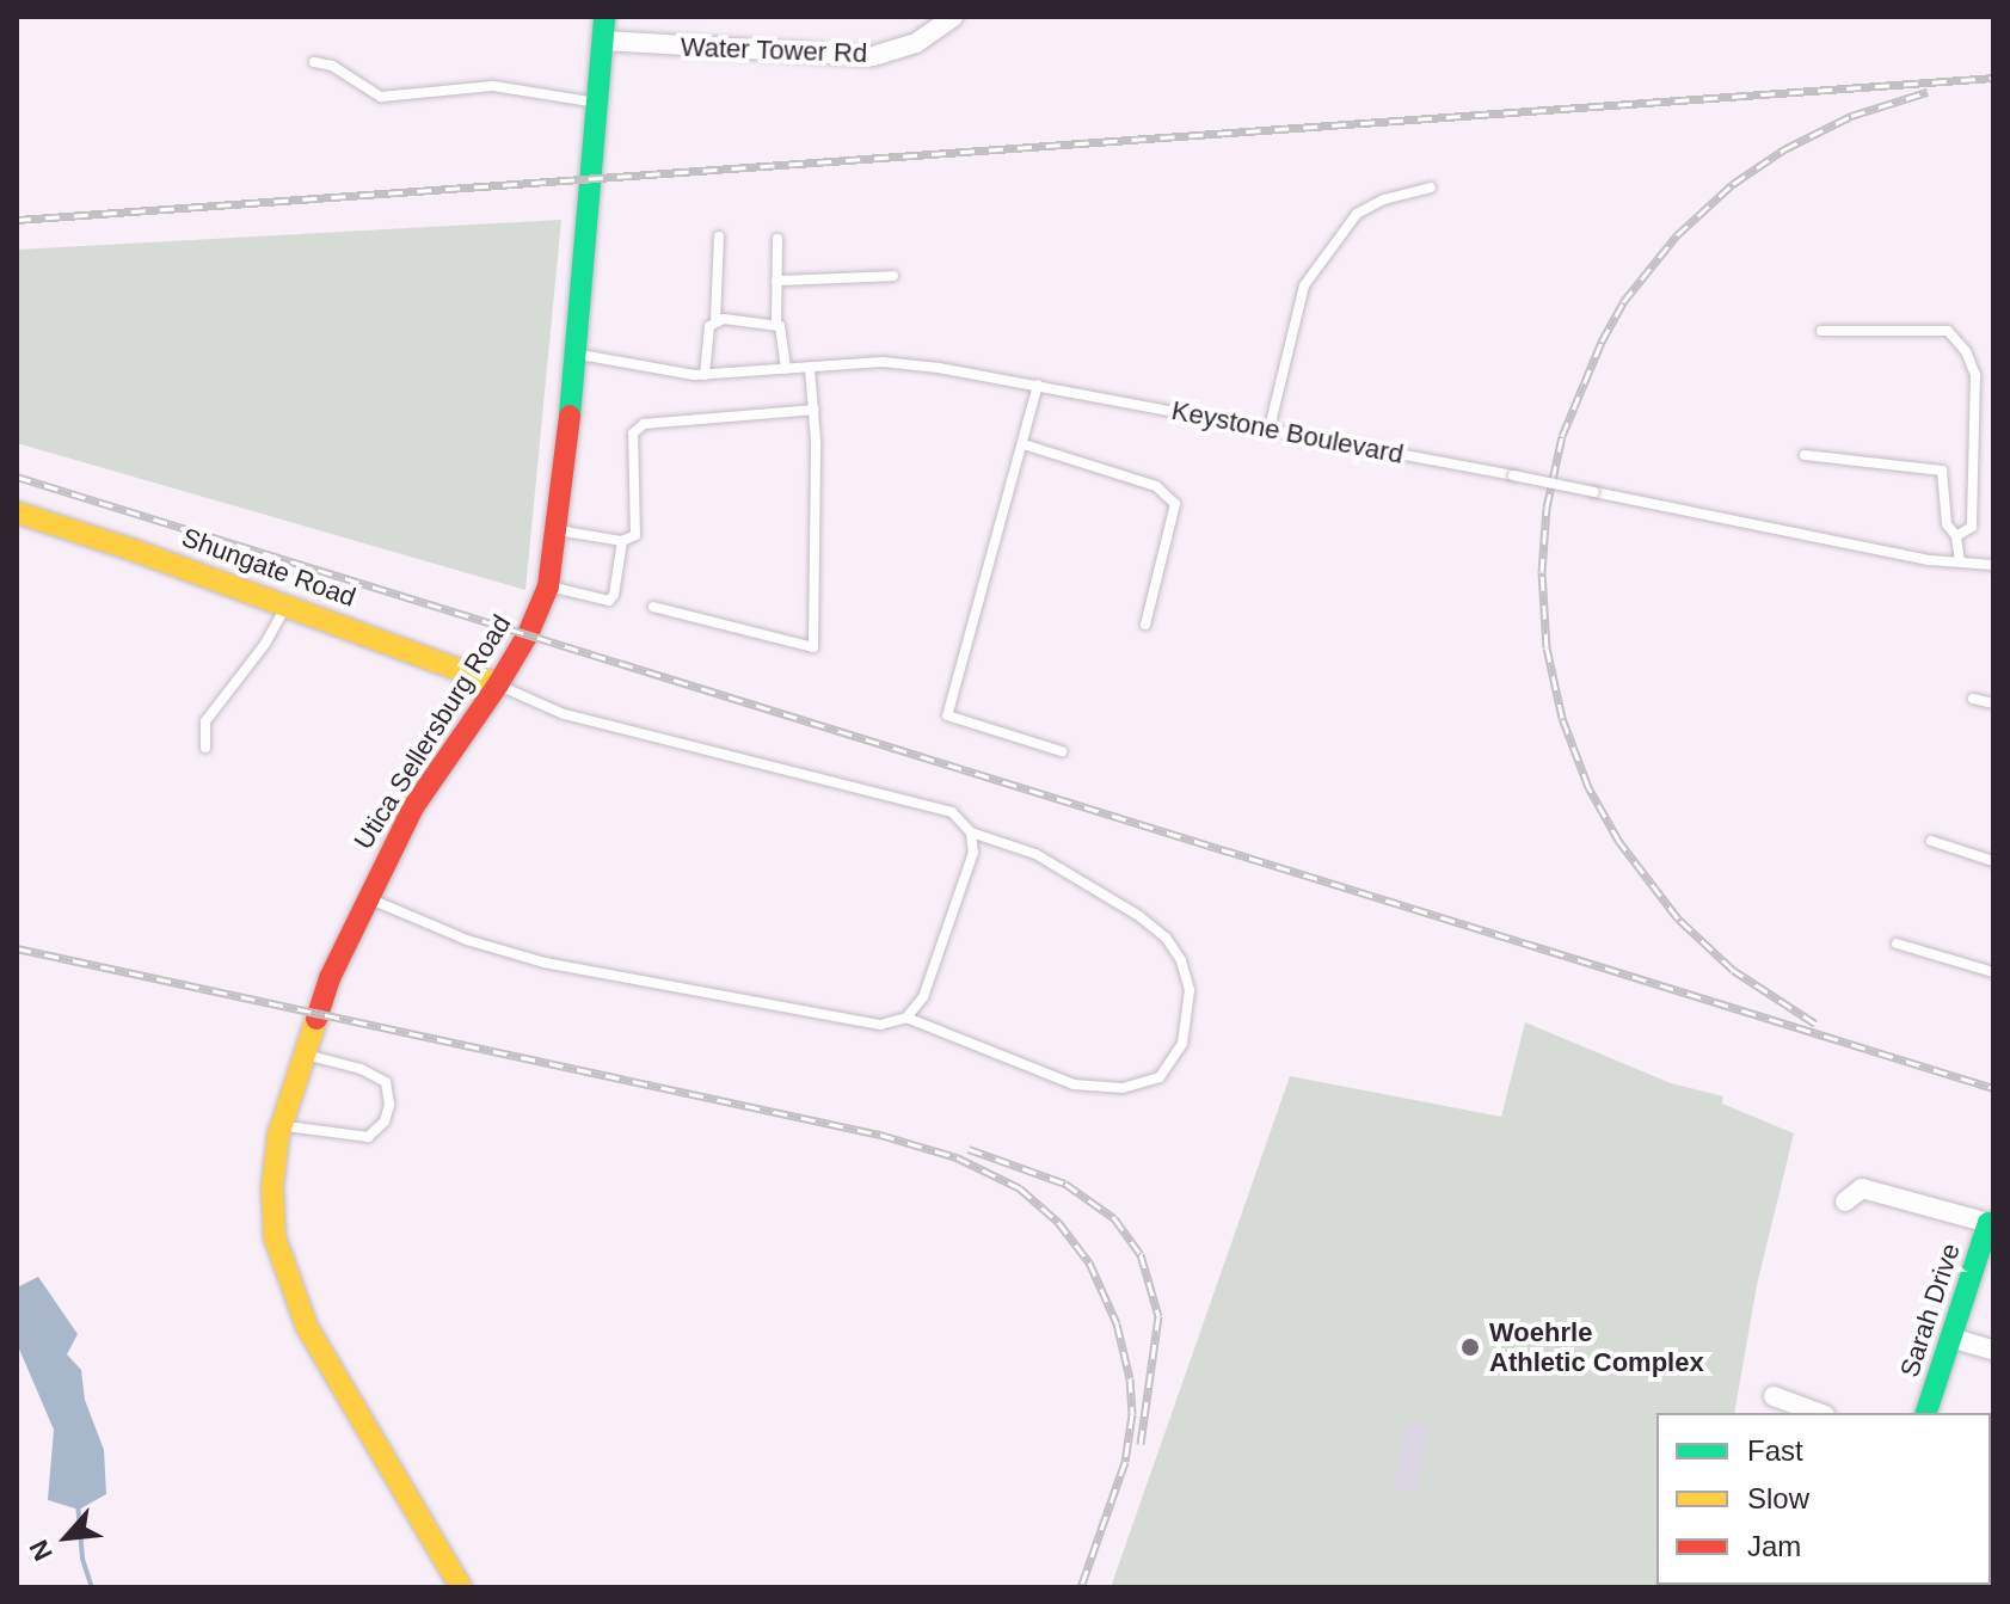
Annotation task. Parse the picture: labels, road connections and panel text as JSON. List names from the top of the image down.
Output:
{
  "streets": {
    "street": [
      "Water Tower Rd",
      "Shungate Road",
      "Utica Sellersburg Road",
      "Sarah Drive"
    ],
    "lane": ["Keystone Boulevard"]
  },
  "crossings": [
    ["Water Tower Rd", "Utica Sellersburg Road"],
    ["Keystone Boulevard", "Utica Sellersburg Road"],
    ["Shungate Road", "Utica Sellersburg Road"]
  ],
  "places": ["Woehrle Athletic Complex"],
  "legend": ["Fast", "Slow", "Jam"],
  "north": "bottom left"
}
